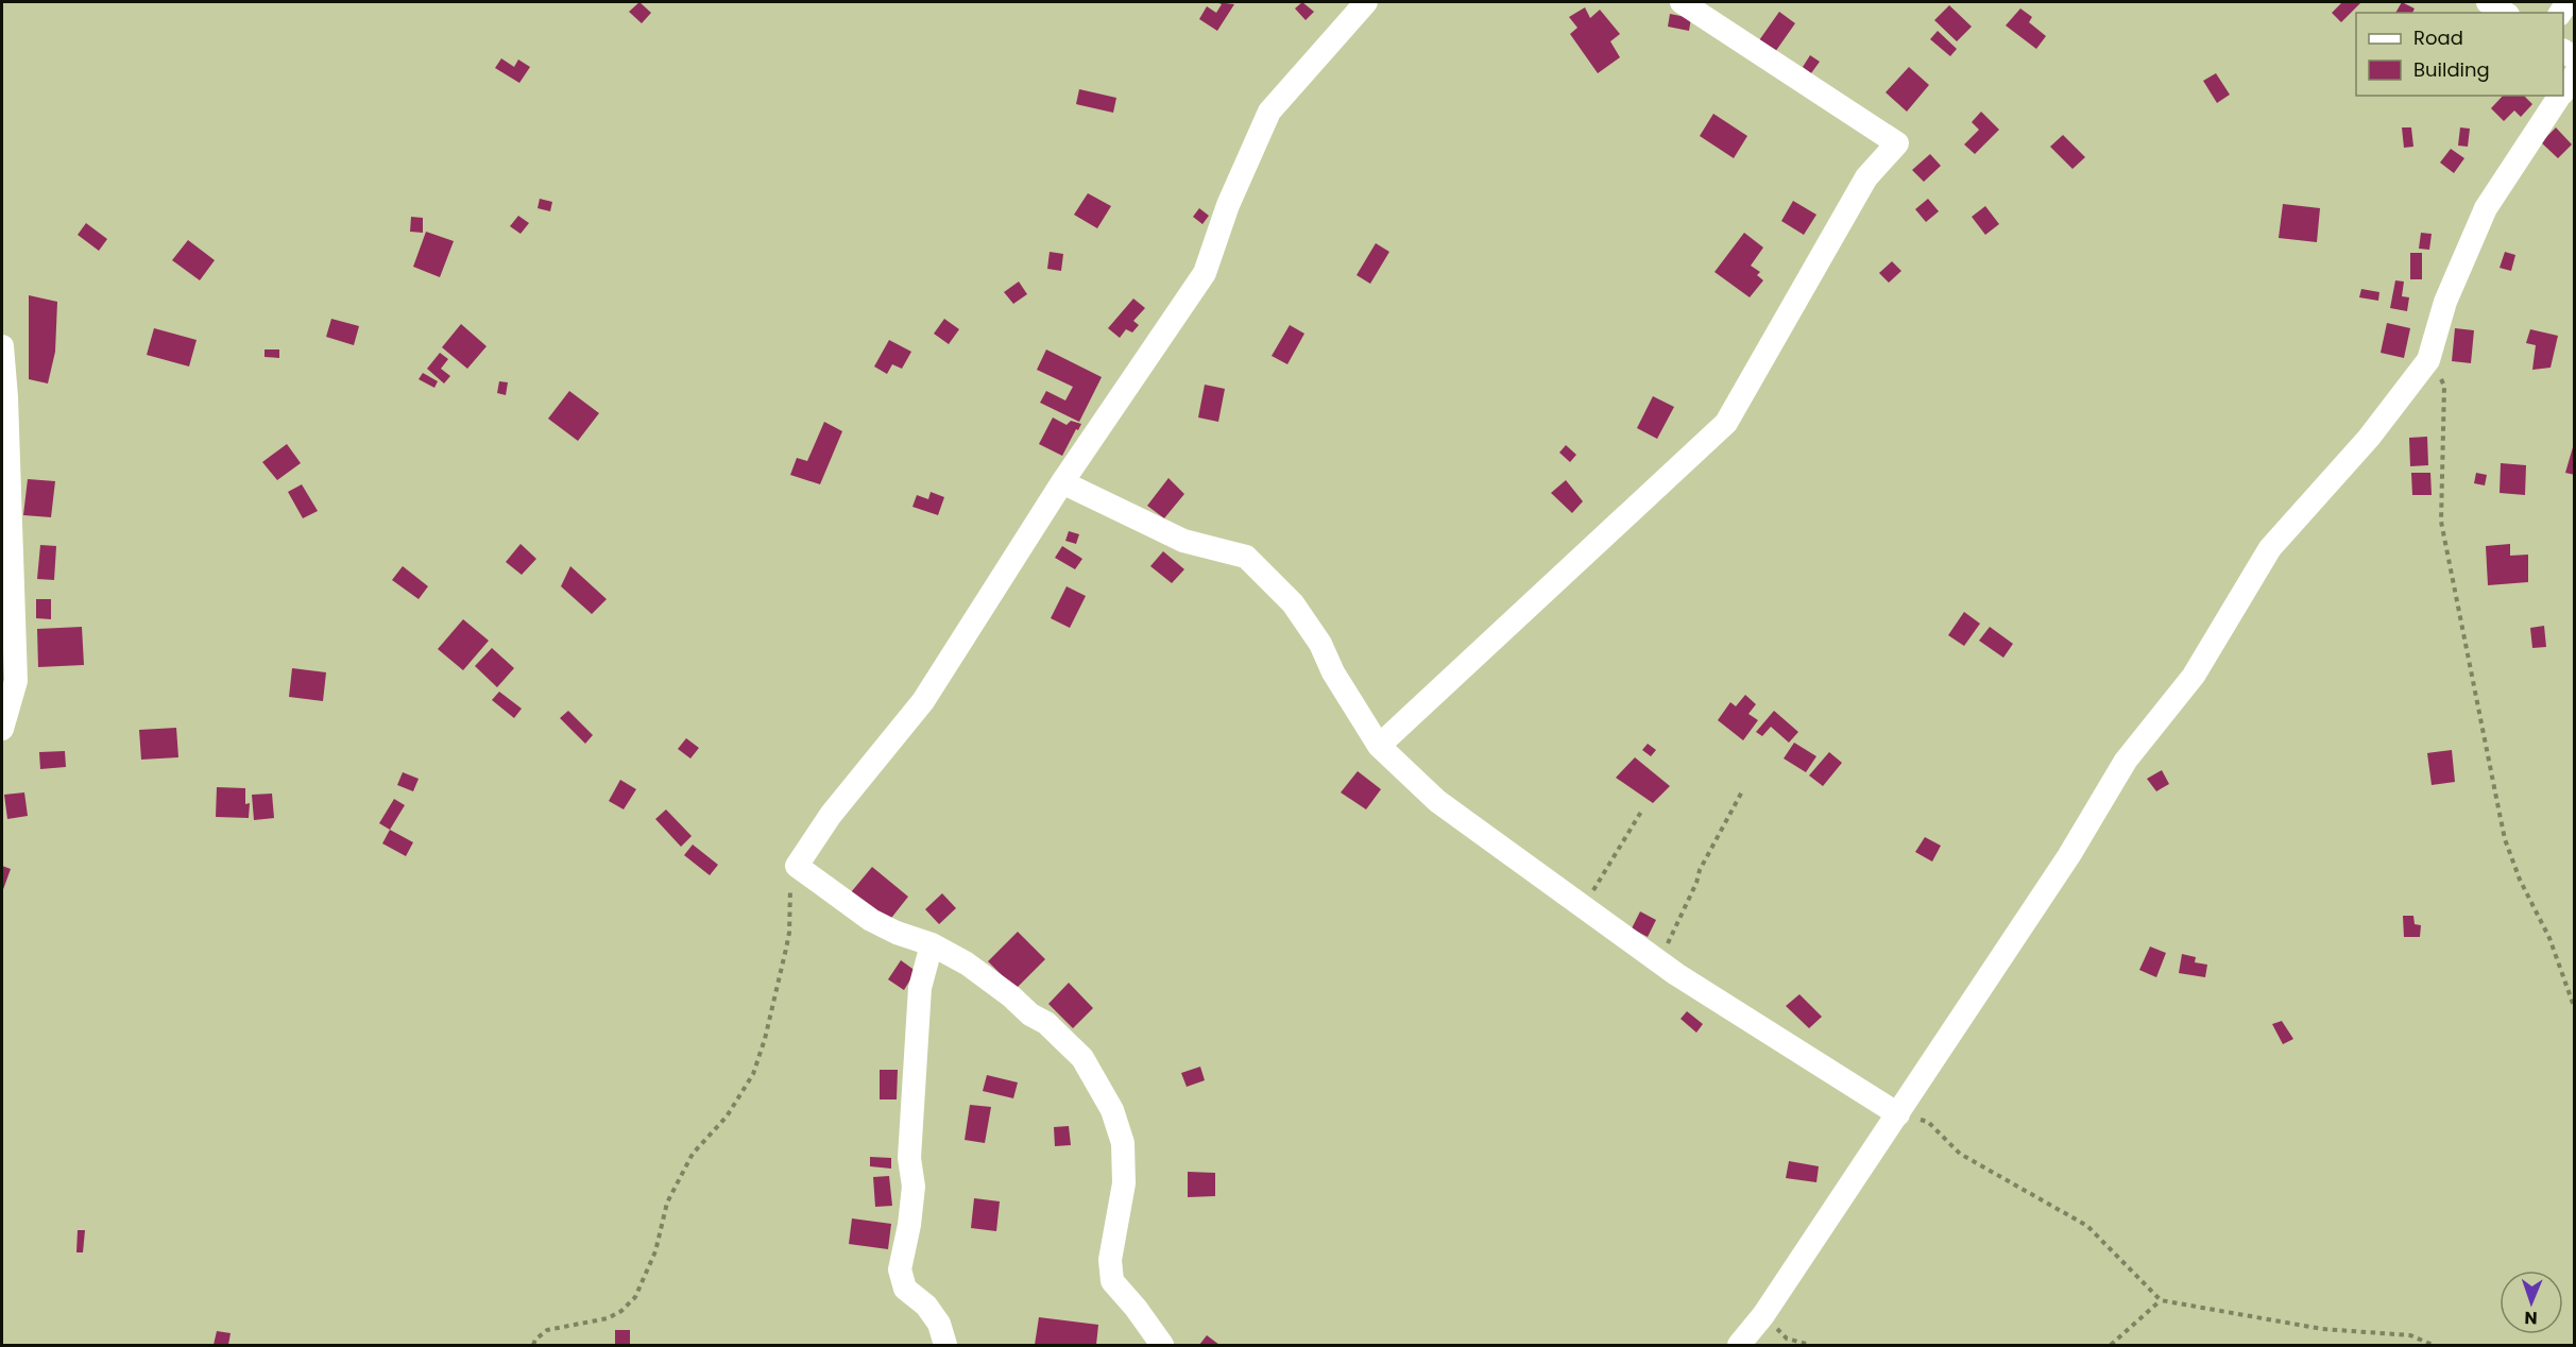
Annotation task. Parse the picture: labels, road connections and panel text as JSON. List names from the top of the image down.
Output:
{
  "legend": ["Road", "Building"],
  "north": "bottom"
}
